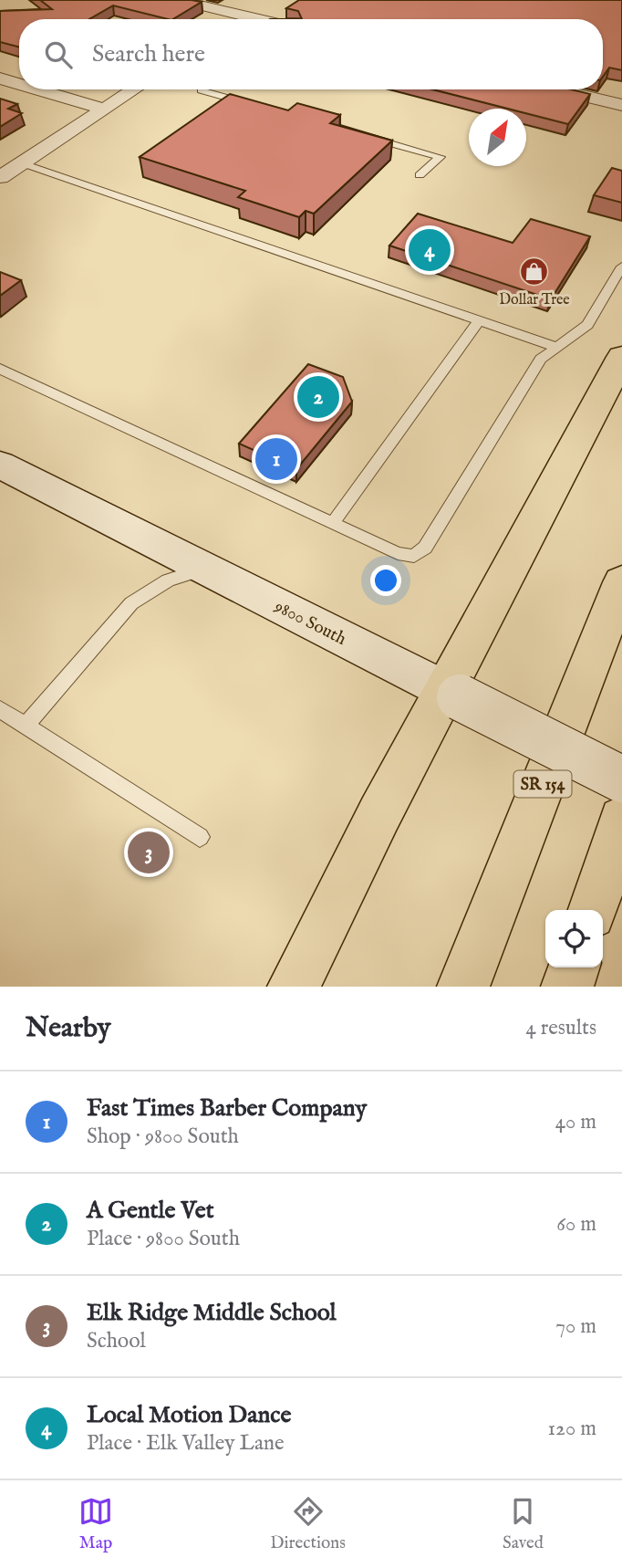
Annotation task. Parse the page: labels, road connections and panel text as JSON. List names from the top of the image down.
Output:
{
  "streets": {
    "highway": ["SR 154"],
    "main road": ["9800 South"]
  },
  "places": {
    "shop": ["Dollar Tree"]
  },
  "north": "top right",
  "page": {
    "search": "Search here",
    "pins": [
      "4",
      "2",
      "1",
      "3"
    ],
    "heading": ["Nearby", "4 results"],
    "list": [
      {
        "mark": "1",
        "name": "Fast Times Barber Company",
        "note": "Shop · 9800 South",
        "value": "40 m"
      },
      {
        "mark": "2",
        "name": "A Gentle Vet",
        "note": "Place · 9800 South",
        "value": "60 m"
      },
      {
        "mark": "3",
        "name": "Elk Ridge Middle School",
        "note": "School",
        "value": "70 m"
      },
      {
        "mark": "4",
        "name": "Local Motion Dance",
        "note": "Place · Elk Valley Lane",
        "value": "120 m"
      }
    ],
    "nav": ["Map", "Directions", "Saved"]
  }
}
